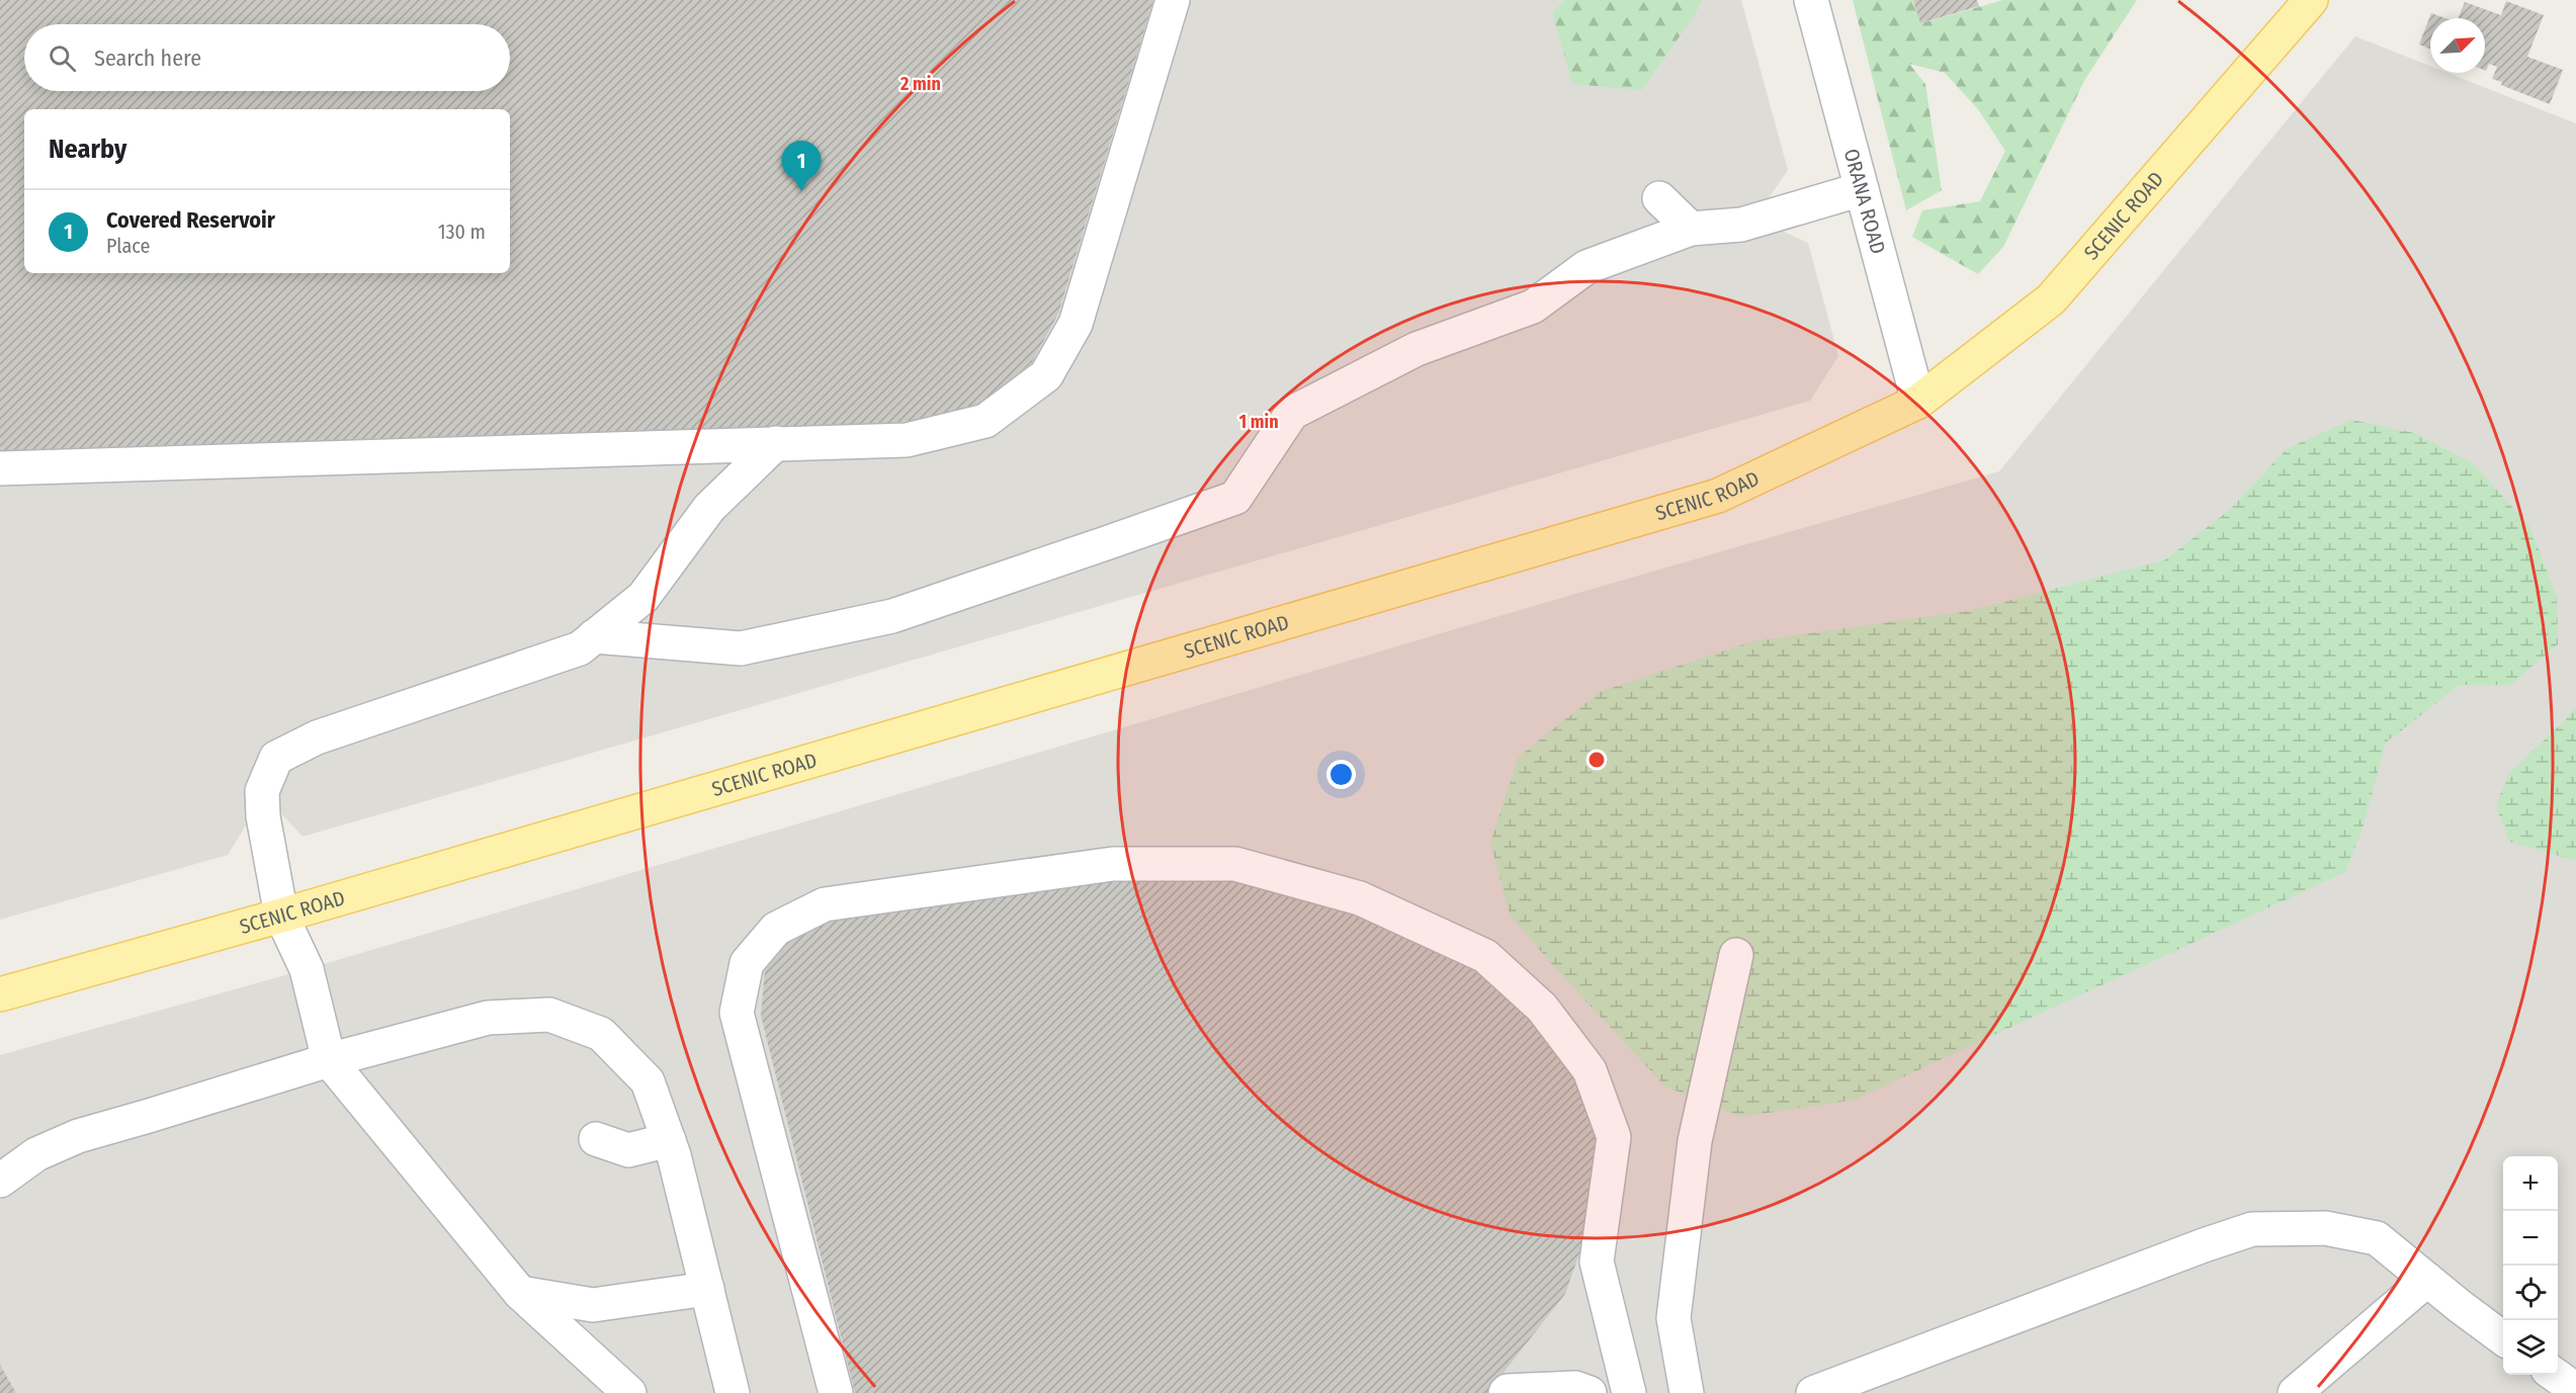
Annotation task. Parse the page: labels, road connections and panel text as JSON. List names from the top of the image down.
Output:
{
  "streets": {
    "main road": ["SCENIC ROAD"],
    "street": ["ORANA ROAD"]
  },
  "crossings": [
    ["ORANA ROAD", "SCENIC ROAD"]
  ],
  "north": "top right",
  "page": {
    "search": "Search here",
    "heading": "Nearby",
    "pins": "1",
    "list": [
      {
        "mark": "1",
        "name": "Covered Reservoir",
        "note": "Place",
        "value": "130 m"
      }
    ],
    "map_buttons": ["+", "−"]
  },
  "rings": ["2 min", "1 min"]
}
